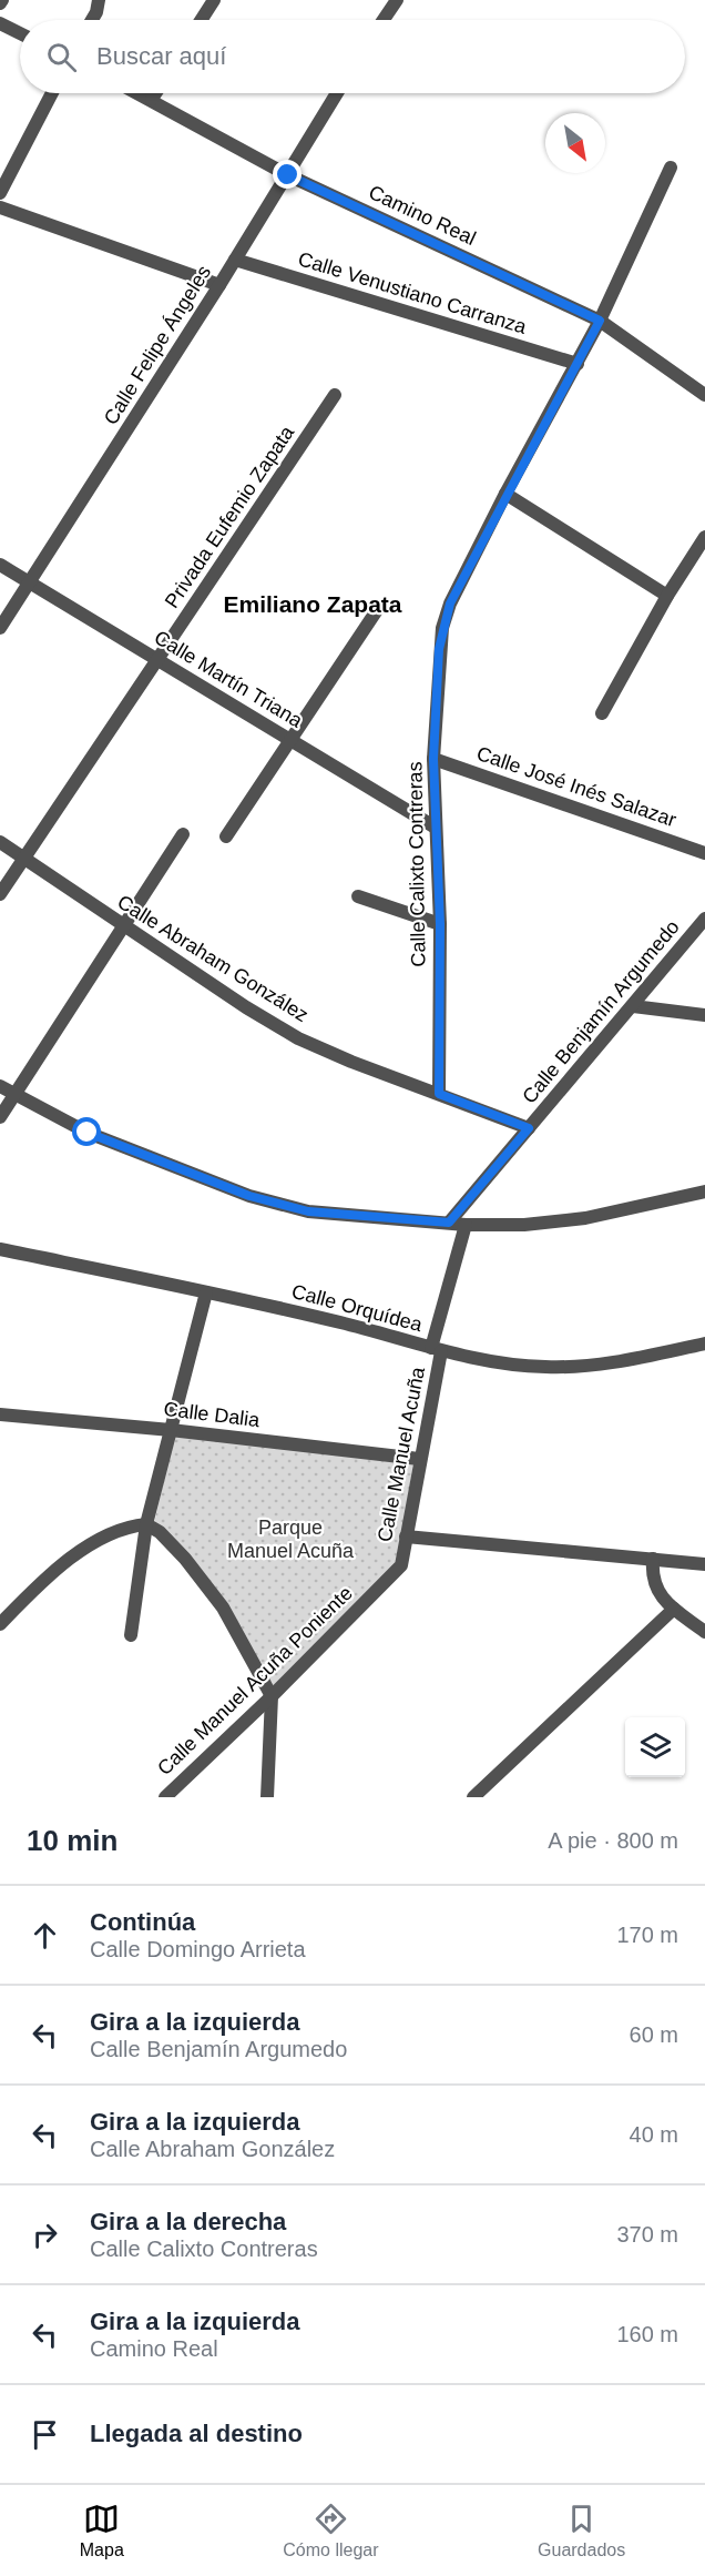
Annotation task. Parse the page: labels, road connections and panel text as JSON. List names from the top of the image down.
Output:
{
  "streets": {
    "street": [
      "Camino Real",
      "Calle Venustiano Carranza",
      "Calle Felipe Ángeles",
      "Privada Eufemio Zapata",
      "Calle Martín Triana",
      "Calle José Inés Salazar",
      "Calle Calixto Contreras",
      "Calle Abraham González",
      "Calle Benjamín Argumedo",
      "Calle Orquídea",
      "Calle Dalia",
      "Calle Manuel Acuña",
      "Calle Manuel Acuña Poniente"
    ]
  },
  "crossings": [
    ["Camino Real", "Calle Felipe Ángeles"],
    ["Camino Real", "Calle Calixto Contreras"],
    ["Calle Venustiano Carranza", "Calle Felipe Ángeles"],
    ["Calle Venustiano Carranza", "Calle Calixto Contreras"],
    ["Calle Felipe Ángeles", "Calle Martín Triana"],
    ["Privada Eufemio Zapata", "Calle Martín Triana"],
    ["Privada Eufemio Zapata", "Calle Abraham González"],
    ["Calle Martín Triana", "Calle Calixto Contreras"],
    ["Calle José Inés Salazar", "Calle Calixto Contreras"],
    ["Calle Calixto Contreras", "Calle Abraham González"],
    ["Calle Abraham González", "Calle Benjamín Argumedo"],
    ["Calle Orquídea", "Calle Manuel Acuña"],
    ["Calle Dalia", "Calle Manuel Acuña"],
    ["Calle Manuel Acuña", "Calle Manuel Acuña Poniente"]
  ],
  "districts": ["Emiliano Zapata"],
  "parks": ["Parque Manuel Acuña"],
  "north": "bottom right",
  "page": {
    "search": "Buscar aquí",
    "heading": ["10 min", "A pie · 800 m"],
    "list": [
      ["Continúa", "Calle Domingo Arrieta", "170 m"],
      ["Gira a la izquierda", "Calle Benjamín Argumedo", "60 m"],
      ["Gira a la izquierda", "Calle Abraham González", "40 m"],
      ["Gira a la derecha", "Calle Calixto Contreras", "370 m"],
      ["Gira a la izquierda", "Camino Real", "160 m"],
      "Llegada al destino"
    ],
    "nav": ["Mapa", "Cómo llegar", "Guardados"]
  }
}
